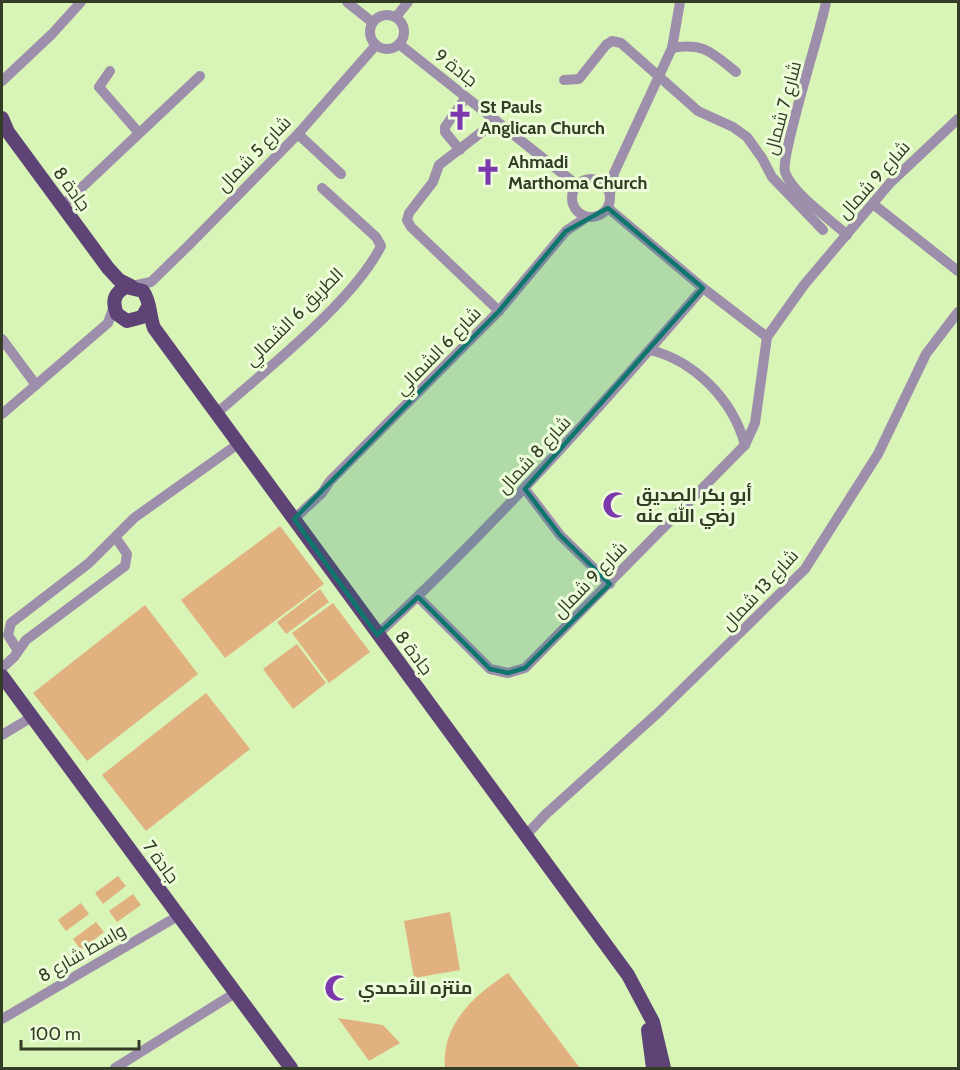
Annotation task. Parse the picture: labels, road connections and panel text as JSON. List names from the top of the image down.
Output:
{
  "streets": {
    "main road": ["جادة 8", "جادة 7"],
    "street": [
      "جادة 9",
      "شارع 7 شمال",
      "شارع 5 شمال",
      "شارع 9 شمال",
      "الطريق 6 الشمالي",
      "شارع 6 الشمالي",
      "شارع 8 شمال",
      "شارع 13 شمال",
      "واسط شارع 8"
    ]
  },
  "crossings": [
    ["جادة 9", "شارع 5 شمال"],
    ["جادة 9", "شارع 6 الشمالي"],
    ["شارع 7 شمال", "شارع 9 شمال"],
    ["شارع 9 شمال", "شارع 8 شمال"],
    ["جادة 8", "الطريق 6 الشمالي"],
    ["جادة 8", "شارع 6 الشمالي"],
    ["جادة 8", "شارع 8 شمال"],
    ["جادة 8", "شارع 13 شمال"],
    ["جادة 7", "واسط شارع 8"]
  ],
  "places": {
    "church": ["St Pauls Anglican Church", "Ahmadi Marthoma Church"],
    "mosque": ["أبو بكر الصديق رضي الله عنه", "منتزه الأحمدي"]
  },
  "scale_bar": "100 m"
}
